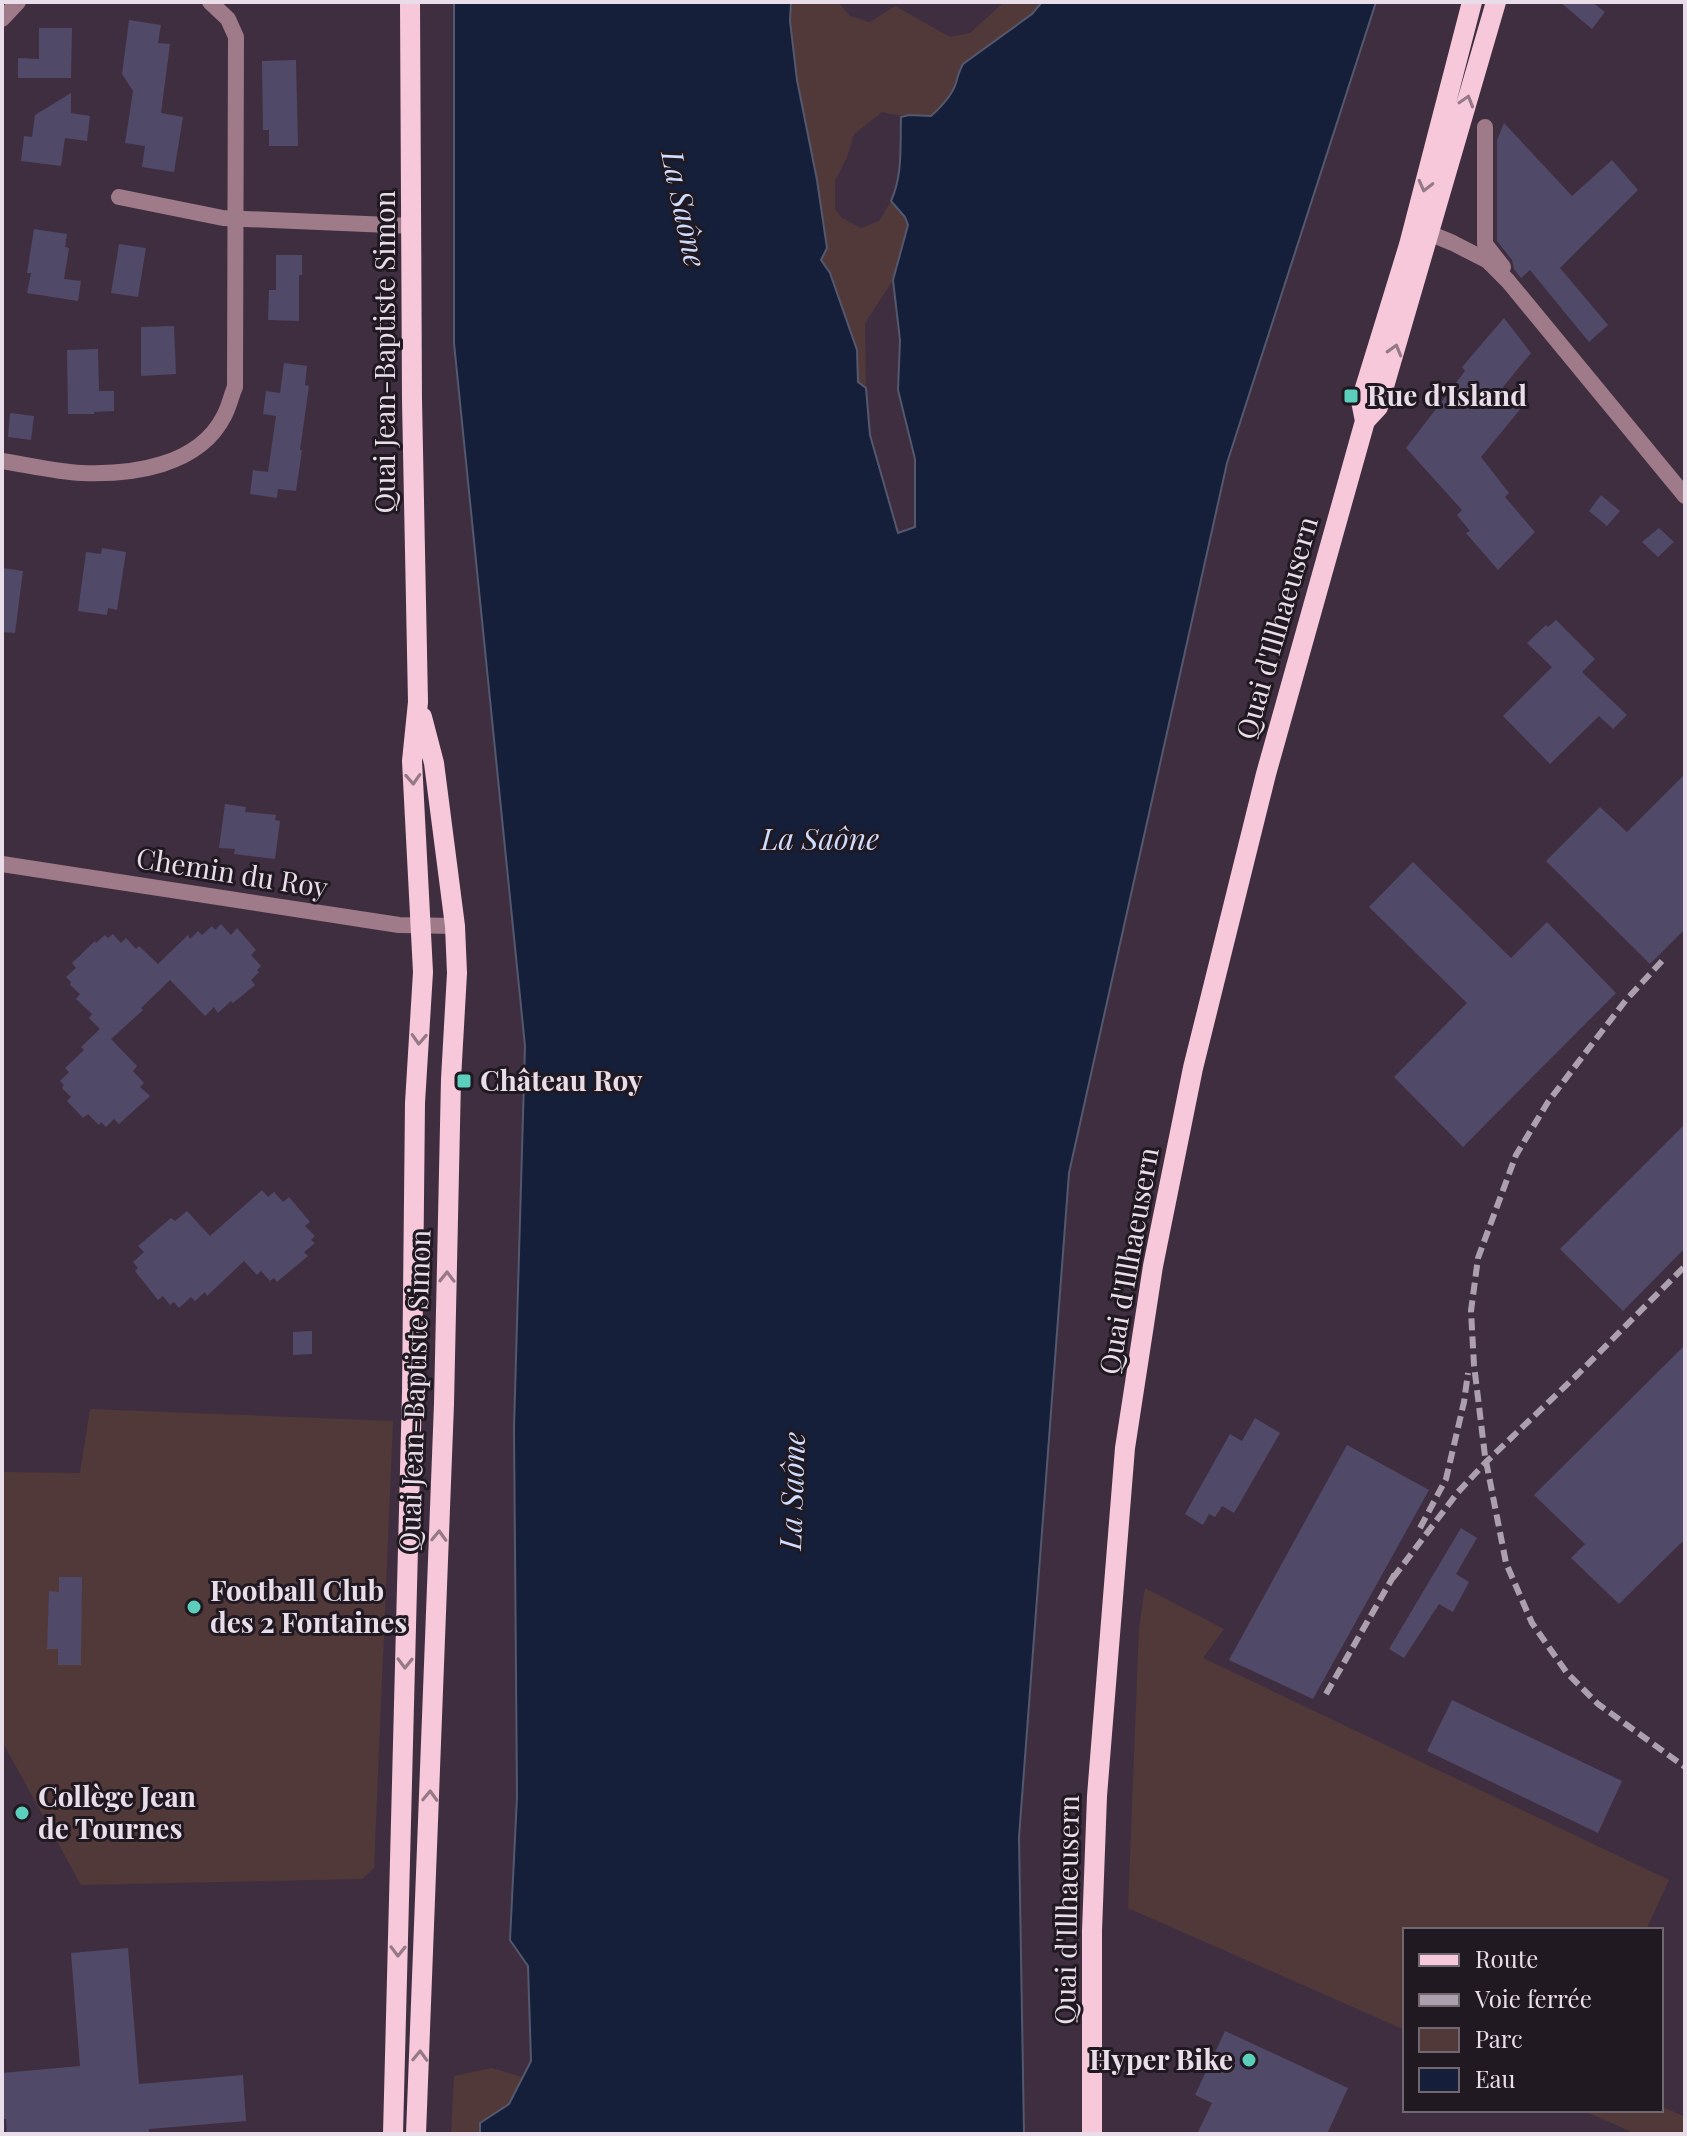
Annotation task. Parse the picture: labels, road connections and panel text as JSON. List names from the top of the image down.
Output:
{
  "streets": {
    "main road": ["Quai Jean-Baptiste Simon", "Quai d'Illhaeusern"],
    "street": ["Chemin du Roy"]
  },
  "crossings": [
    ["Quai Jean-Baptiste Simon", "Chemin du Roy"]
  ],
  "water": ["La Saône"],
  "places": {
    "transit": ["Rue d'Island", "Château Roy"],
    "other": ["Football Club des 2 Fontaines", "Collège Jean de Tournes", "Hyper Bike"]
  },
  "legend": [
    "Route",
    "Voie ferrée",
    "Parc",
    "Eau"
  ]
}
